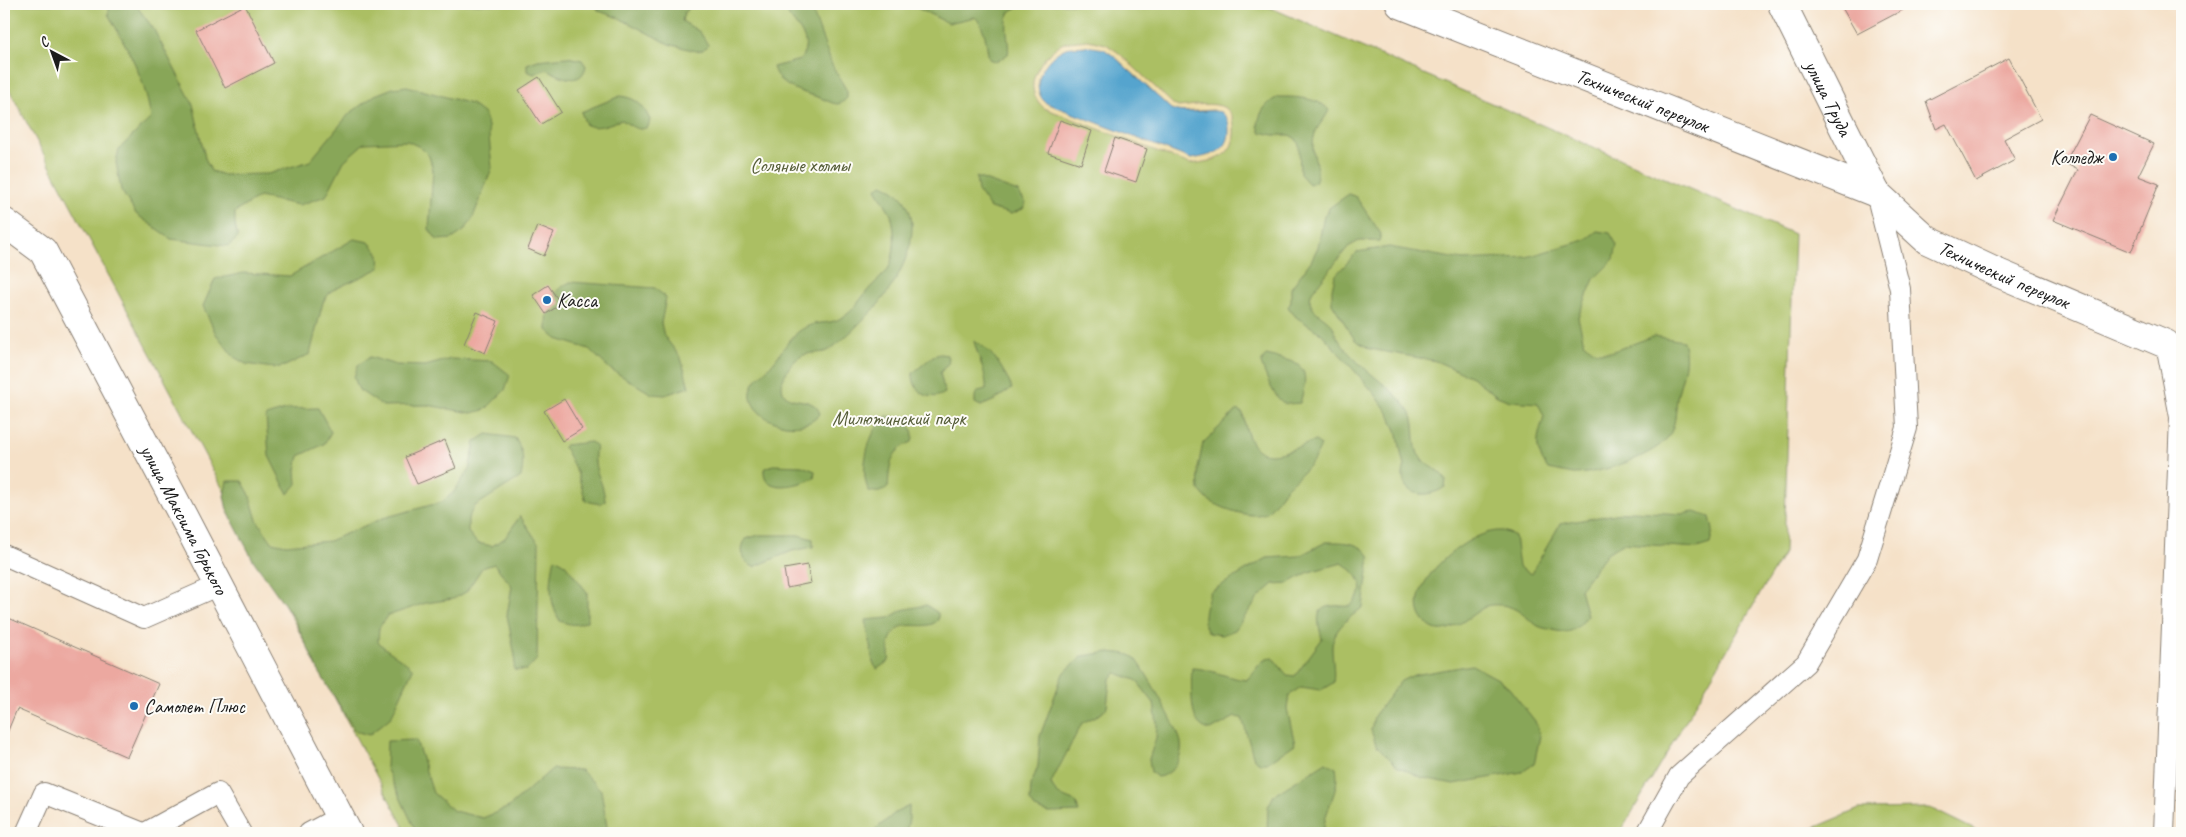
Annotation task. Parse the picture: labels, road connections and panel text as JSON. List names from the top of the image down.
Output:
{
  "streets": {
    "street": ["улица Труда", "Технический переулок", "улица Максима Горького"]
  },
  "crossings": [
    ["улица Труда", "Технический переулок"]
  ],
  "parks": ["Соляные холмы", "Милютинский парк"],
  "places": ["Колледж", "Касса", "Самолет Плюс"],
  "north": "top left"
}
